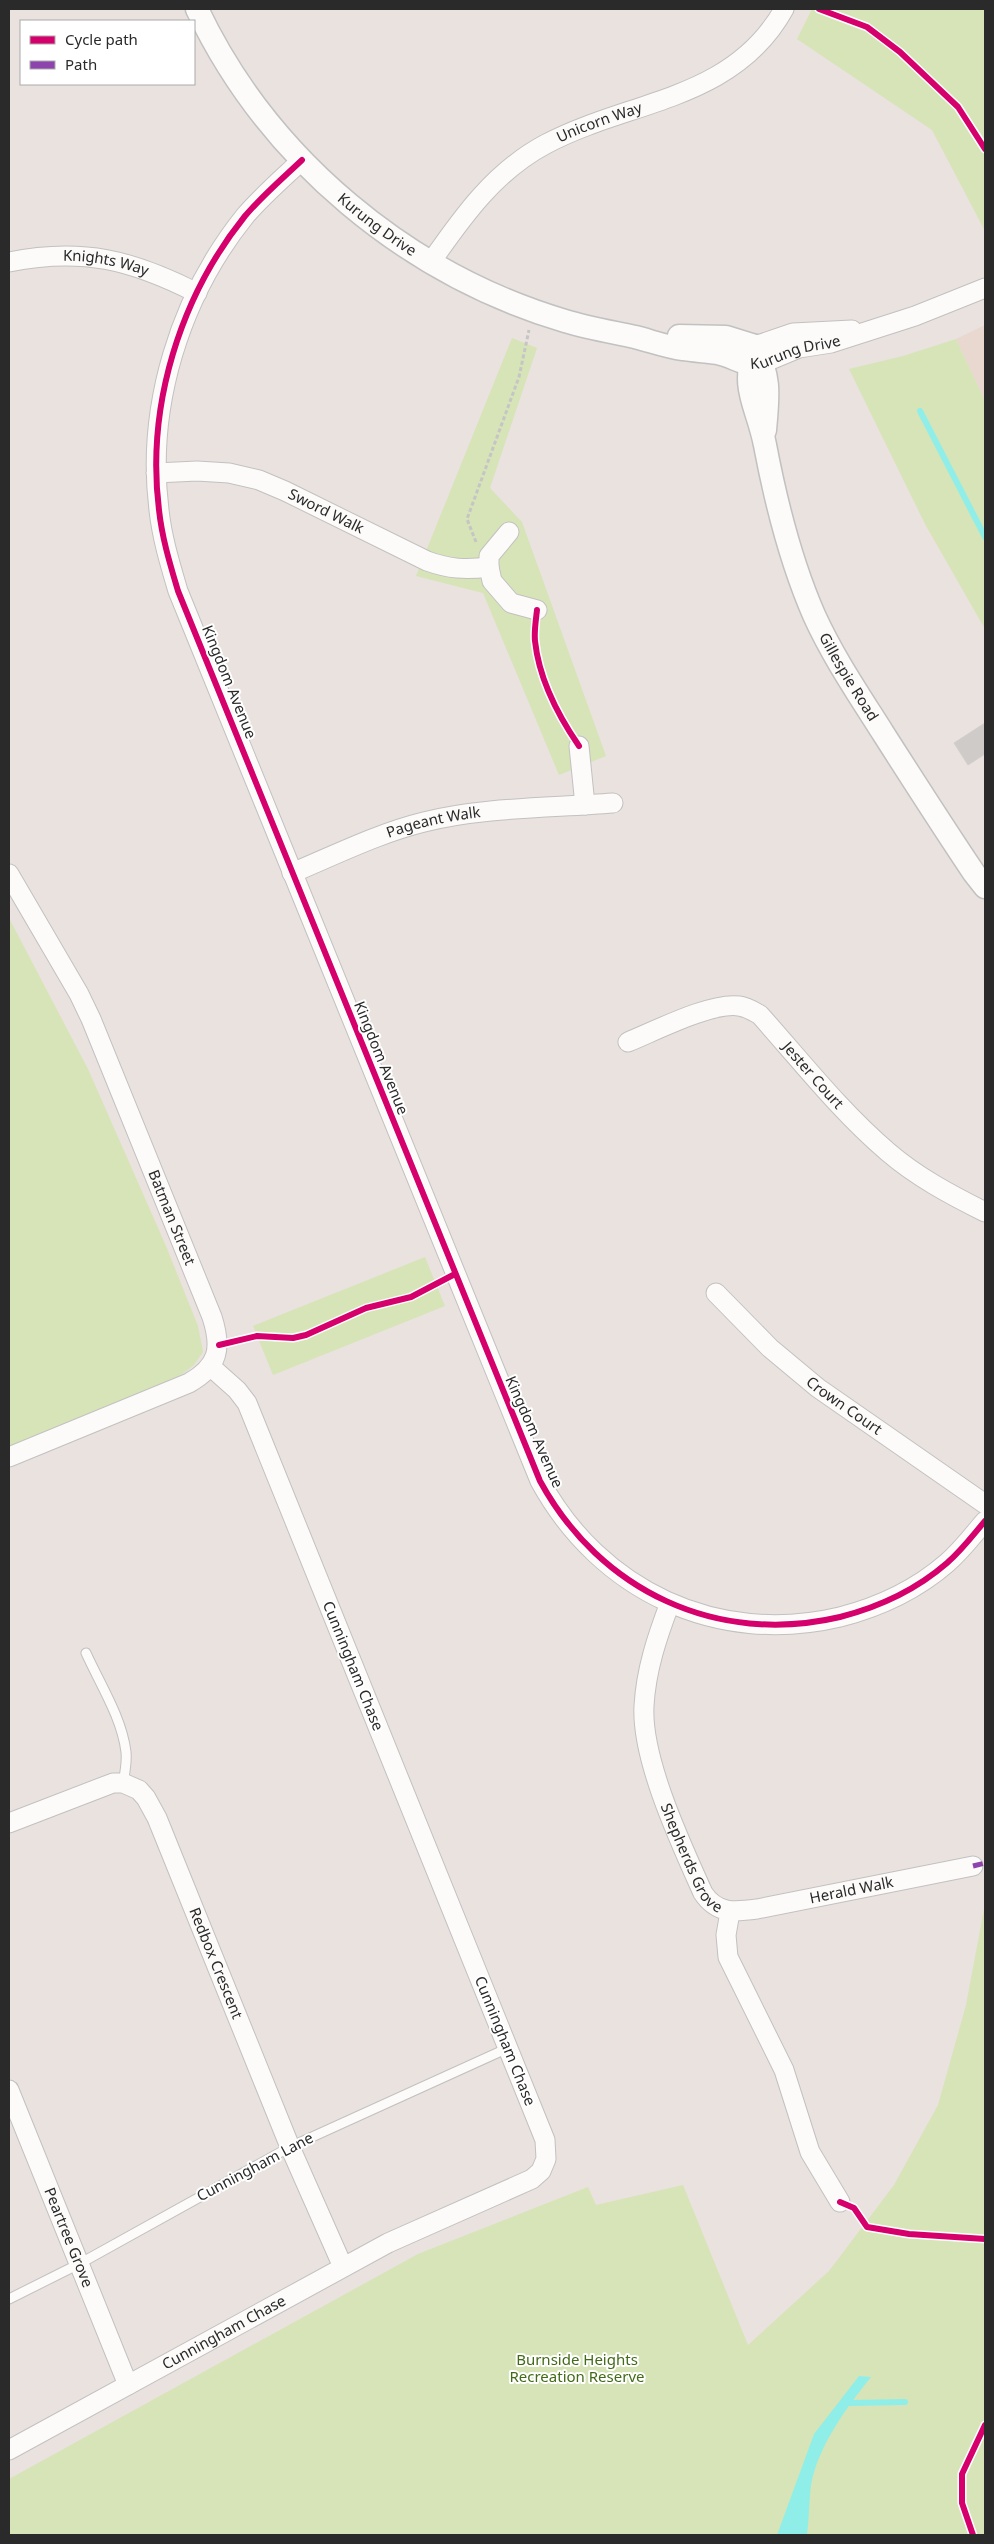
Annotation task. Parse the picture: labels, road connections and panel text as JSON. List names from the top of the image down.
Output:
{
  "streets": {
    "street": [
      "Unicorn Way",
      "Kurung Drive",
      "Knights Way",
      "Sword Walk",
      "Gillespie Road",
      "Kingdom Avenue",
      "Pageant Walk",
      "Jester Court",
      "Batman Street",
      "Crown Court",
      "Cunningham Chase",
      "Shepherds Grove",
      "Herald Walk",
      "Redbox Crescent",
      "Peartree Grove"
    ],
    "lane": ["Cunningham Lane"]
  },
  "crossings": [
    ["Unicorn Way", "Kurung Drive"],
    ["Kurung Drive", "Gillespie Road"],
    ["Kurung Drive", "Kingdom Avenue"],
    ["Knights Way", "Kingdom Avenue"],
    ["Sword Walk", "Kingdom Avenue"],
    ["Kingdom Avenue", "Pageant Walk"],
    ["Kingdom Avenue", "Shepherds Grove"],
    ["Batman Street", "Cunningham Chase"],
    ["Cunningham Chase", "Redbox Crescent"],
    ["Cunningham Chase", "Cunningham Lane"],
    ["Cunningham Chase", "Peartree Grove"],
    ["Shepherds Grove", "Herald Walk"],
    ["Redbox Crescent", "Cunningham Lane"],
    ["Cunningham Lane", "Peartree Grove"]
  ],
  "parks": ["Burnside Heights Recreation Reserve"],
  "legend": ["Cycle path", "Path"]
}
